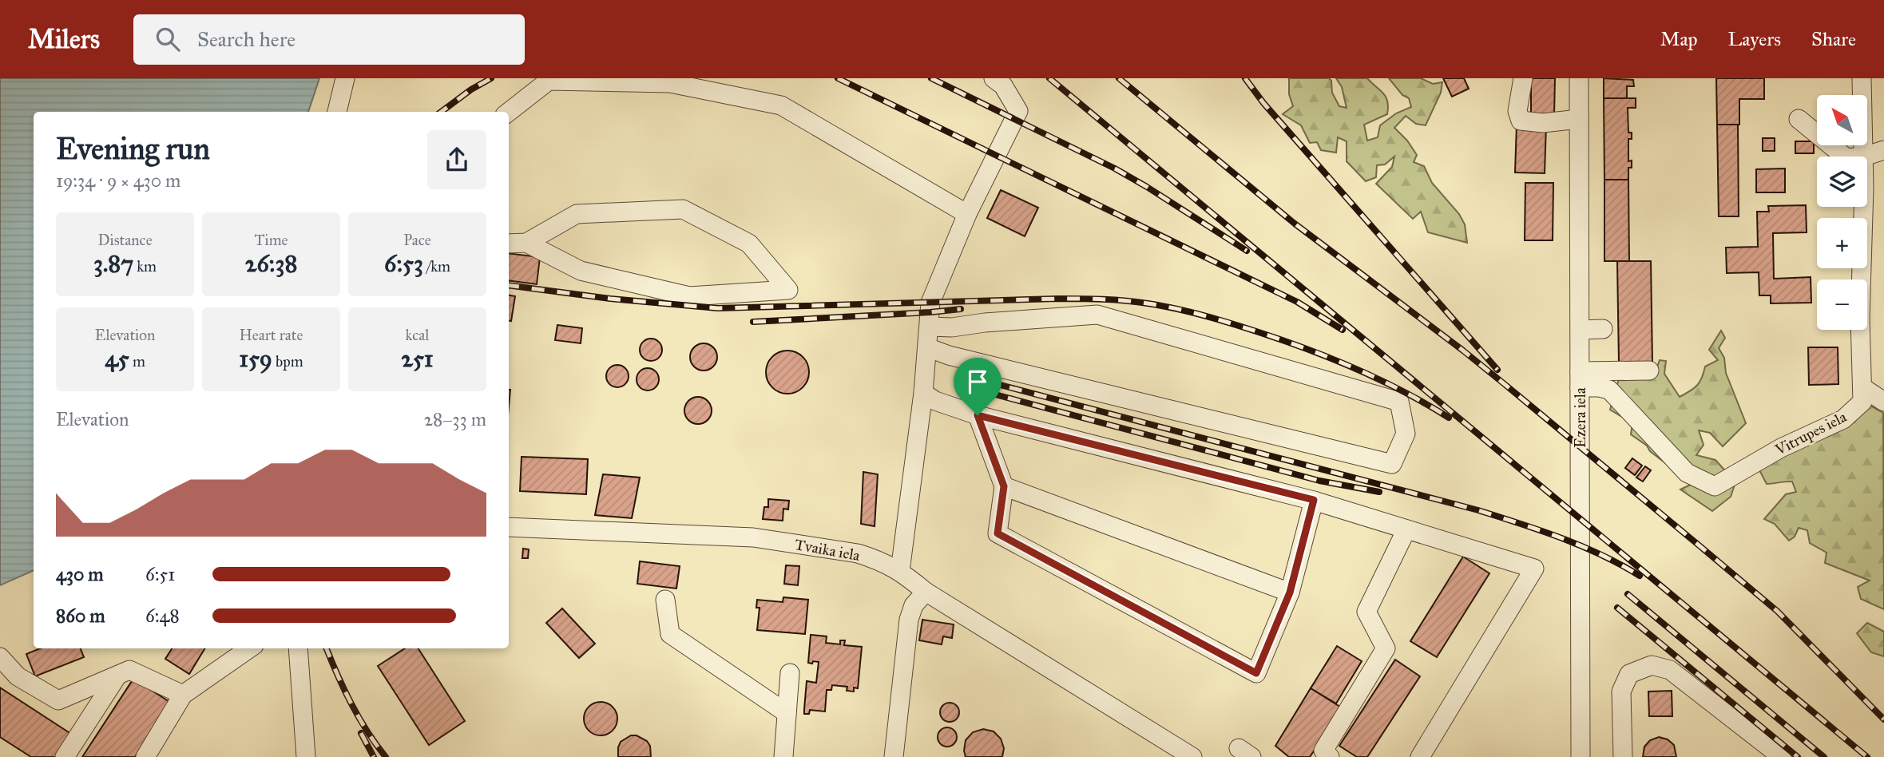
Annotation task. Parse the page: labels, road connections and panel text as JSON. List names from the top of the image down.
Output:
{
  "streets": {
    "street": ["Ezera iela", "Vitrupes iela", "Tvaika iela"]
  },
  "crossings": [
    ["Ezera iela", "Vitrupes iela"]
  ],
  "north": "top left",
  "page": {
    "header": "Milers",
    "search": "Search here",
    "nav": ["Map", "Layers", "Share"],
    "map_buttons": ["+", "−"],
    "heading": ["Evening run", "19:34 · 9 × 430 m"],
    "stats": [
      ["Distance", "3.87 km"],
      ["Time", "26:38"],
      ["Pace", "6:53 /km"],
      ["Elevation", "45 m"],
      ["Heart rate", "159 bpm"],
      ["kcal", "251"]
    ],
    "chart": ["Elevation", "28–33 m"],
    "list": [
      {
        "name": "430 m",
        "note": "6:51"
      },
      {
        "name": "860 m",
        "note": "6:48"
      }
    ]
  }
}
